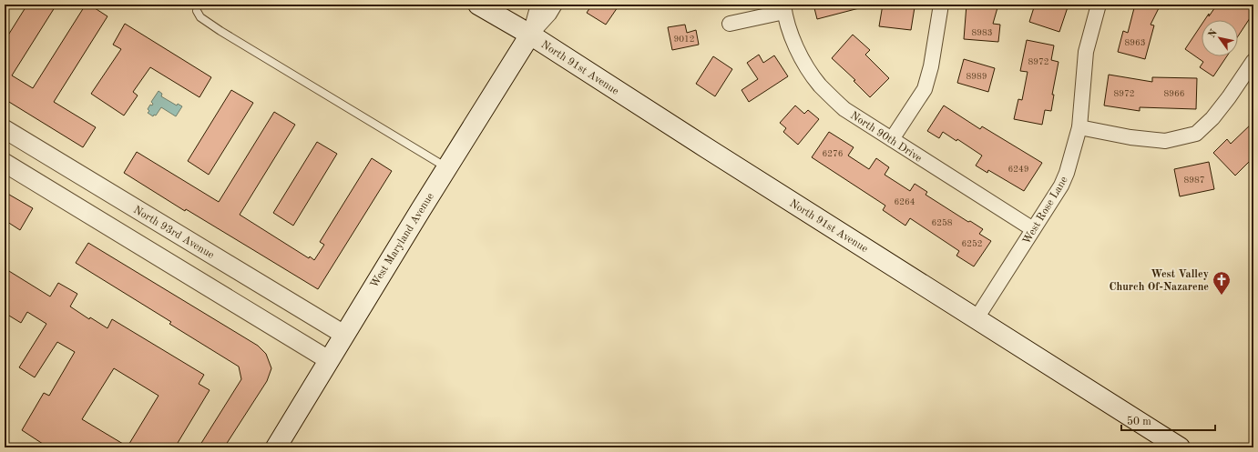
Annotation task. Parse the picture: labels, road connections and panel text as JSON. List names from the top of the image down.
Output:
{
  "streets": {
    "main road": ["North 91st Avenue", "West Maryland Avenue"],
    "street": ["North 90th Drive", "West Rose Lane", "North 93rd Avenue"]
  },
  "crossings": [
    ["North 91st Avenue", "West Rose Lane"],
    ["North 91st Avenue", "West Maryland Avenue"],
    ["North 90th Drive", "West Rose Lane"],
    ["North 93rd Avenue", "West Maryland Avenue"]
  ],
  "places": {
    "church": ["West Valley Church Of-Nazarene"]
  },
  "house_numbers": [
    "8983",
    "9012",
    "8963",
    "8972",
    "8989",
    "8972",
    "8966",
    "6276",
    "6249",
    "8987",
    "6264",
    "6258",
    "6252"
  ],
  "scale_bar": "50 m",
  "north": "top left"
}
